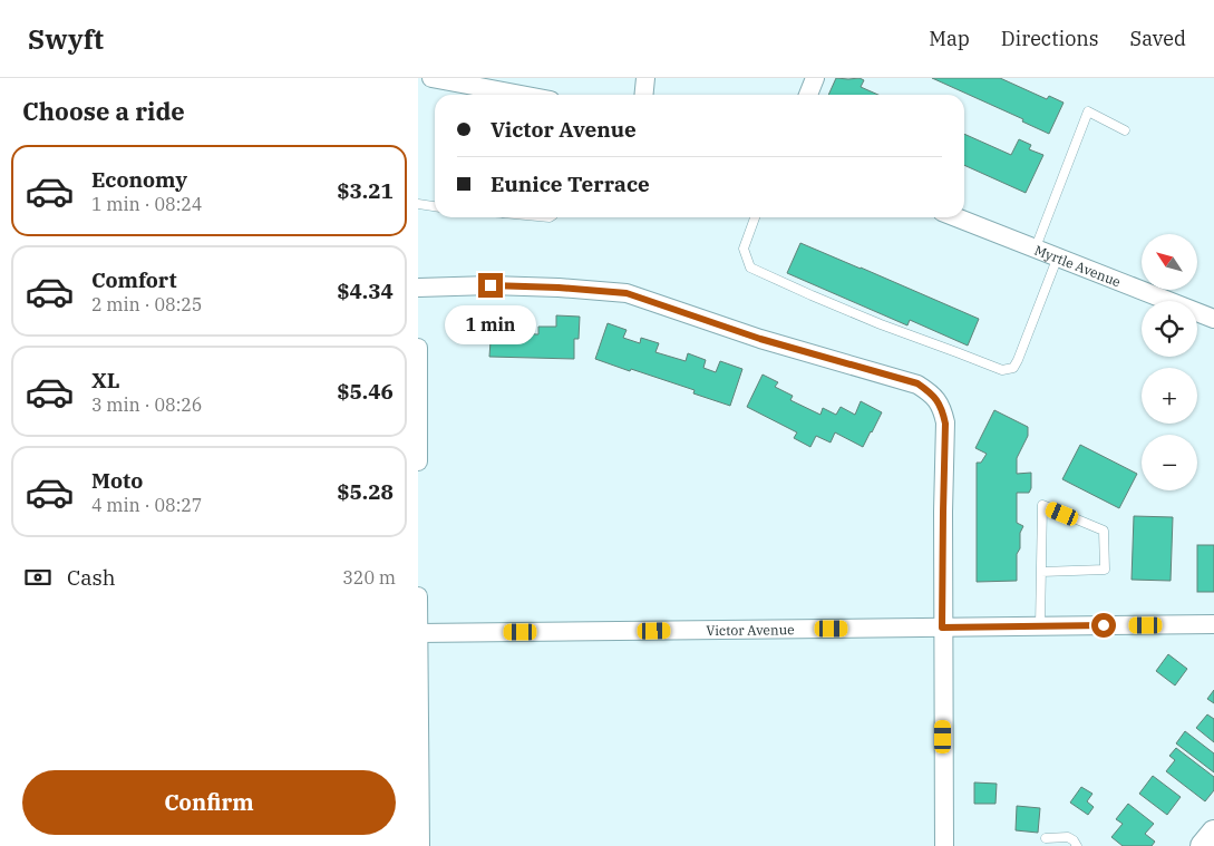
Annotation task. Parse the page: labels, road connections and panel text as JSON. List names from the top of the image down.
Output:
{
  "streets": {
    "street": ["Myrtle Avenue", "Victor Avenue"]
  },
  "north": "top left",
  "page": {
    "header": "Swyft",
    "nav": ["Map", "Directions", "Saved"],
    "heading": "Choose a ride",
    "banner": ["Victor Avenue", "Eunice Terrace"],
    "list": [
      {
        "name": "Economy",
        "note": "1 min · 08:24",
        "value": "$3.21"
      },
      {
        "name": "Comfort",
        "note": "2 min · 08:25",
        "value": "$4.34"
      },
      {
        "name": "XL",
        "note": "3 min · 08:26",
        "value": "$5.46"
      },
      {
        "name": "Moto",
        "note": "4 min · 08:27",
        "value": "$5.28"
      }
    ],
    "map_buttons": ["+", "−"],
    "bubble": "1 min",
    "pay": ["Cash", "320 m"],
    "buttons": "Confirm"
  }
}
